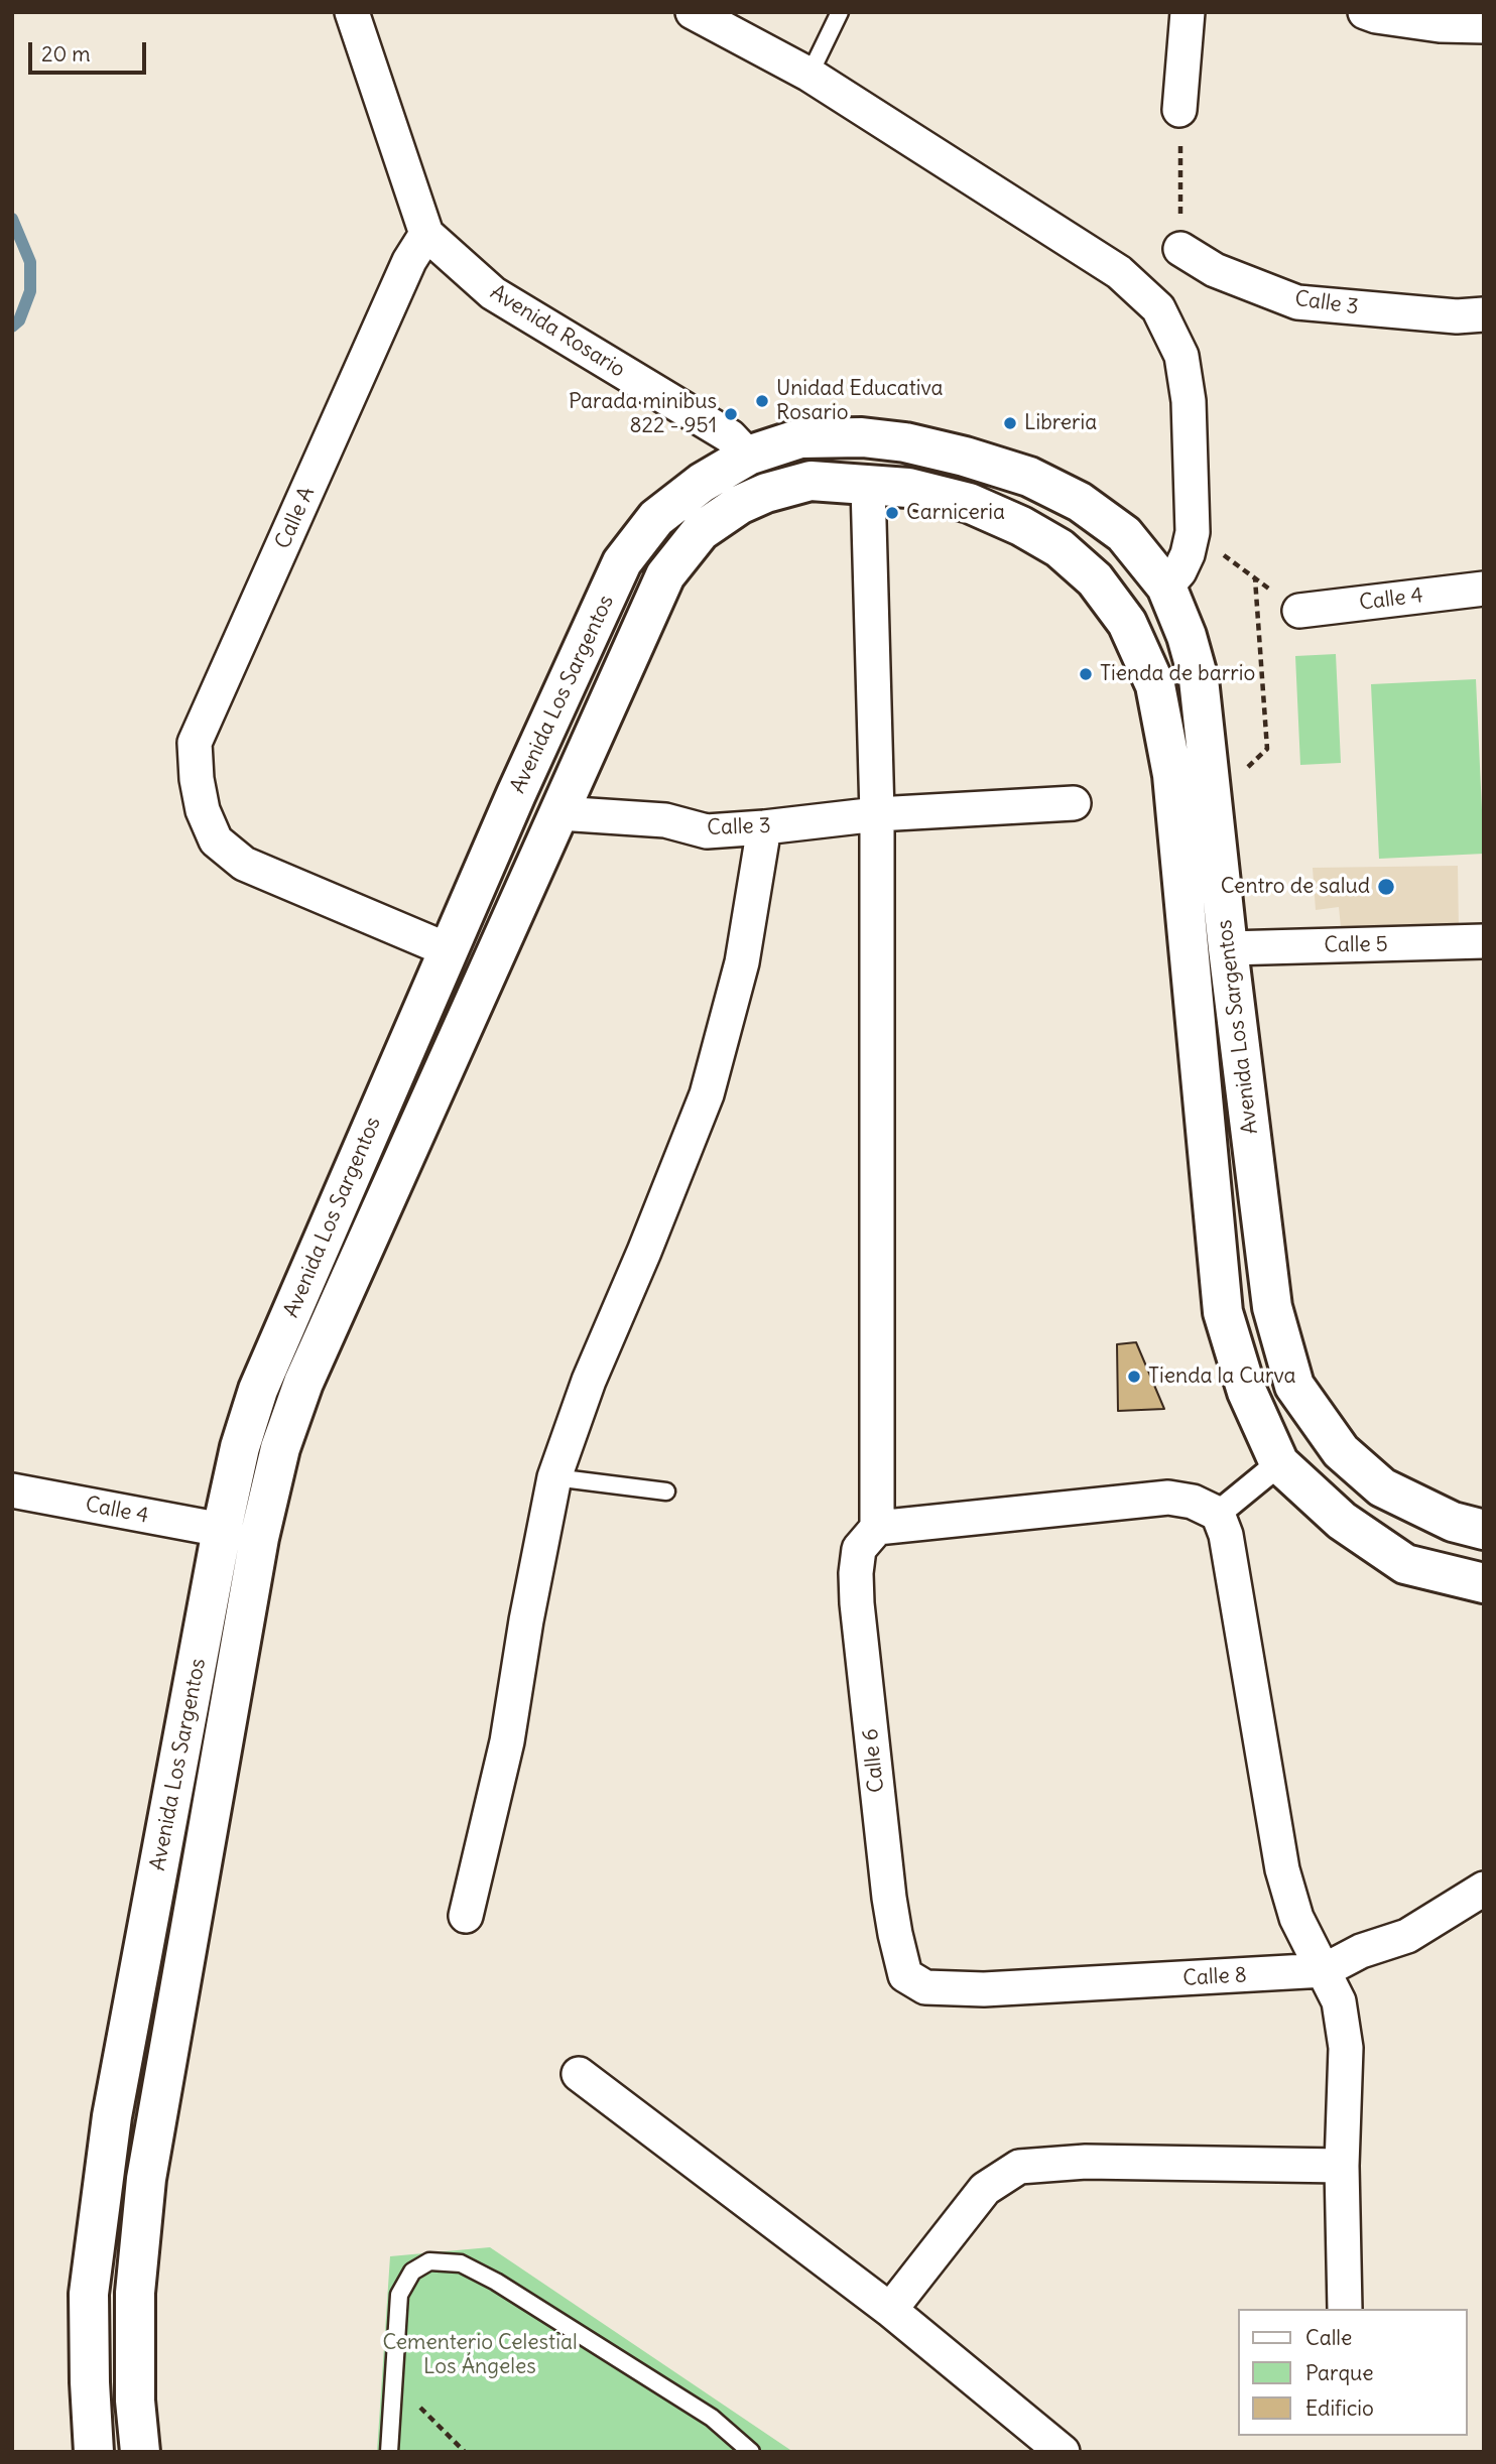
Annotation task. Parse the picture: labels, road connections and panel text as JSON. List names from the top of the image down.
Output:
{
  "streets": {
    "main road": ["Avenida Los Sargentos"],
    "street": [
      "Calle 3",
      "Avenida Rosario",
      "Calle A",
      "Calle 4",
      "Calle 5",
      "Calle 6",
      "Calle 8"
    ]
  },
  "crossings": [
    ["Calle 3", "Avenida Los Sargentos"],
    ["Avenida Rosario", "Calle A"],
    ["Avenida Rosario", "Avenida Los Sargentos"],
    ["Calle A", "Avenida Los Sargentos"],
    ["Calle 4", "Avenida Los Sargentos"],
    ["Avenida Los Sargentos", "Calle 5"],
    ["Calle 6", "Calle 8"]
  ],
  "parks": ["Cementerio Celestial Los Ángeles"],
  "places": [
    "Unidad Educativa Rosario",
    "Parada minibus 822 - 951",
    "Libreria",
    "Carniceria",
    "Tienda de barrio",
    "Centro de salud",
    "Tienda la Curva"
  ],
  "legend": ["Calle", "Parque", "Edificio"],
  "scale_bar": "20 m"
}
